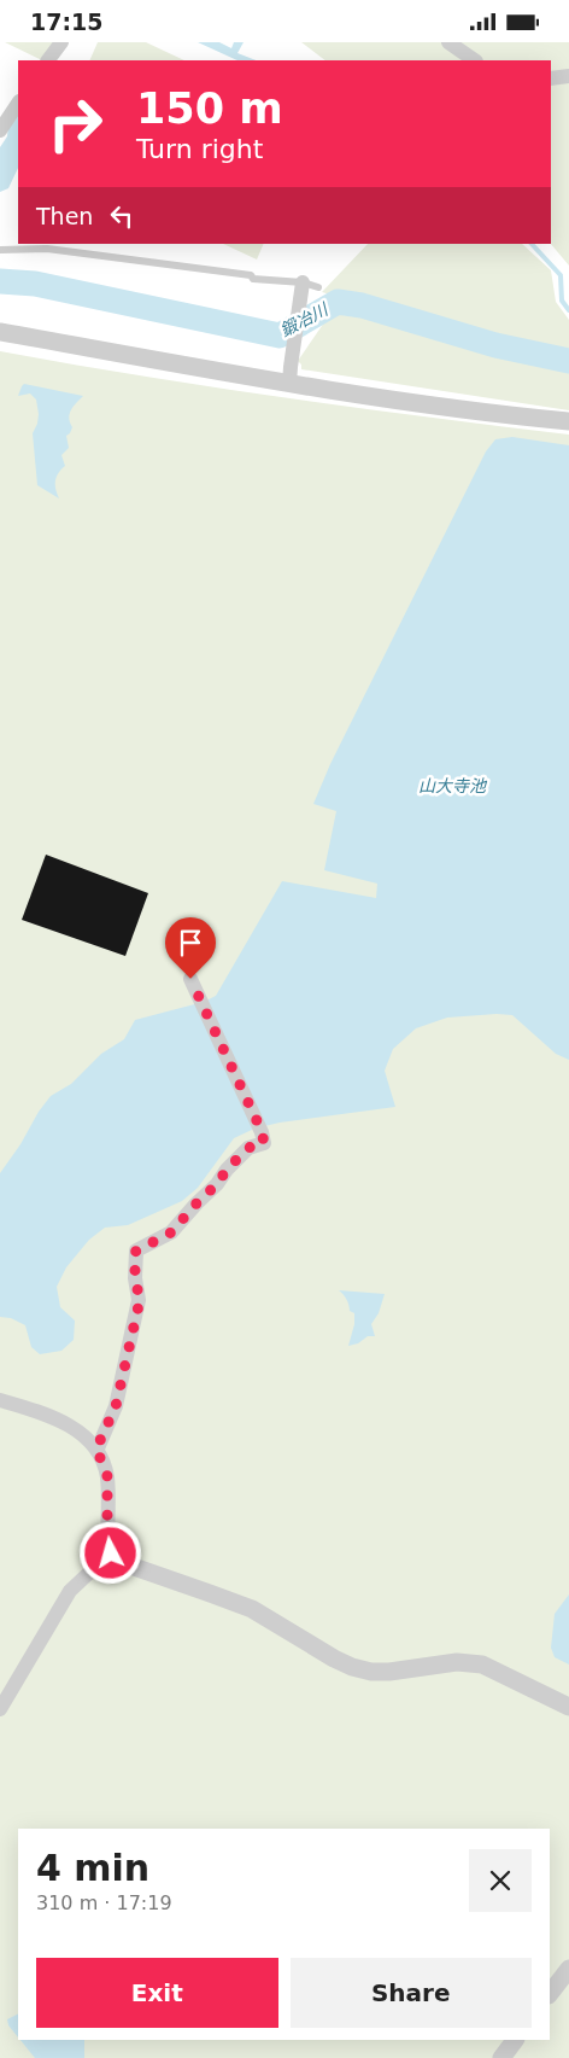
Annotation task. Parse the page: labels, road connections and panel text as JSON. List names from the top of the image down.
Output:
{
  "water": ["鍛冶川", "山大寺池"],
  "page": {
    "status": "17:15",
    "turn": ["150 m", "Turn right"],
    "then": "Then",
    "heading": ["4 min", "310 m · 17:19"],
    "buttons": ["Exit", "Share"]
  }
}
